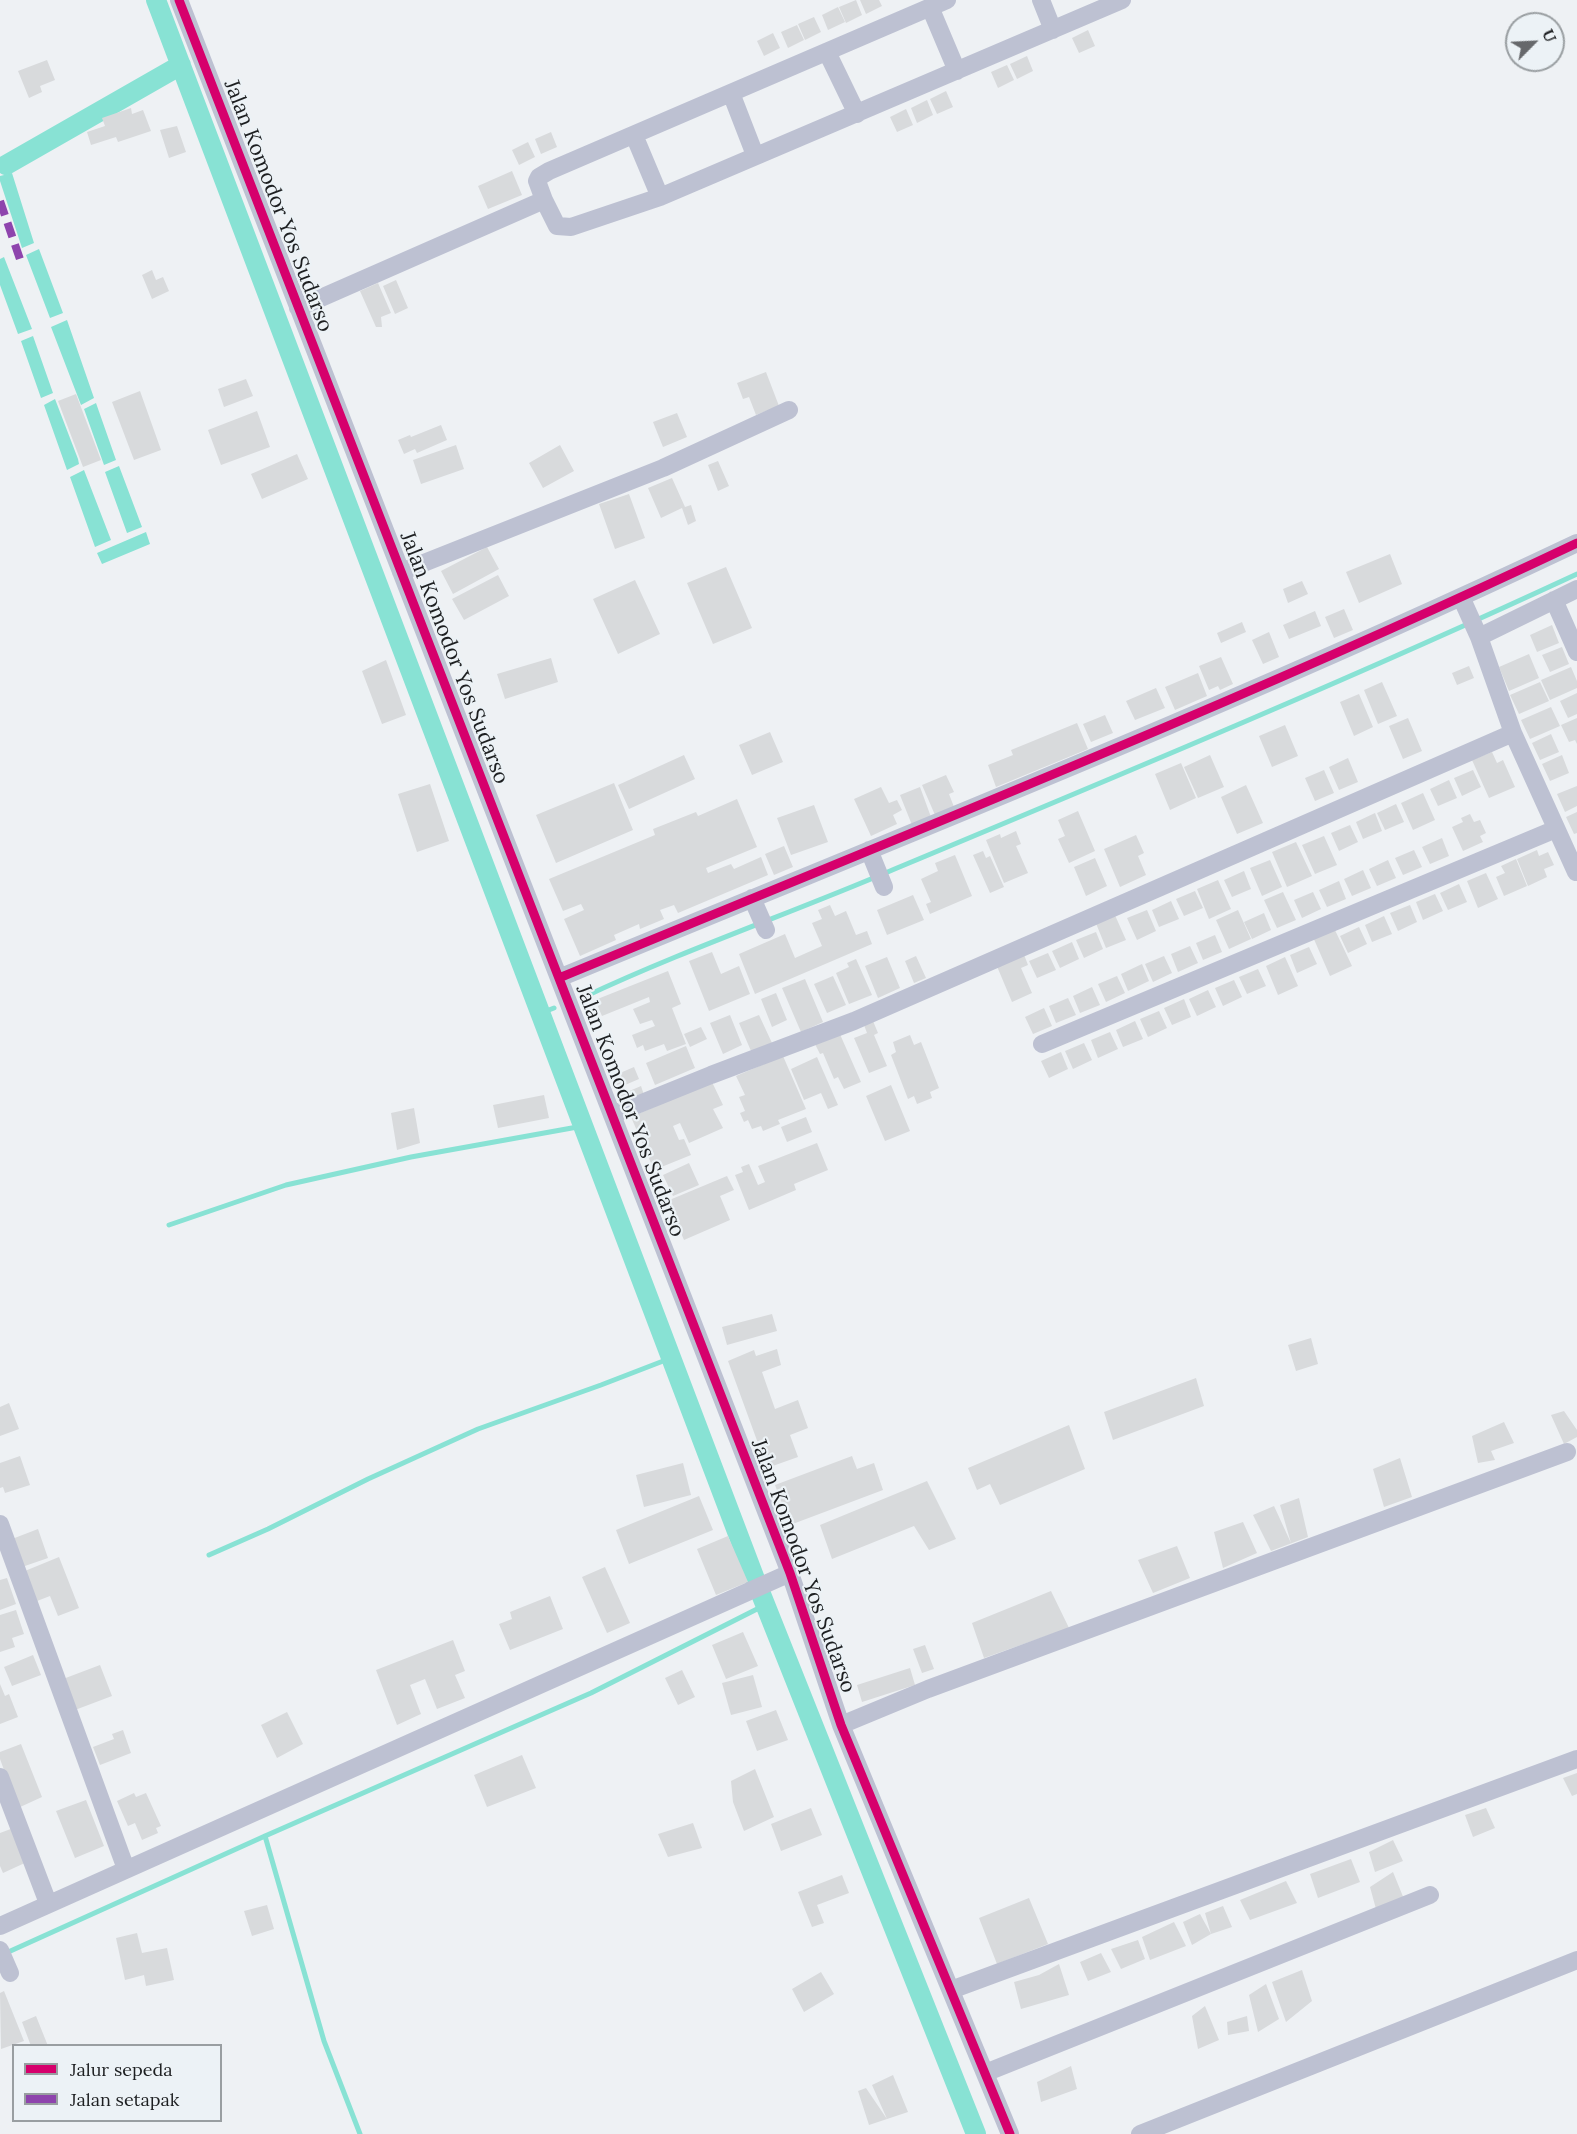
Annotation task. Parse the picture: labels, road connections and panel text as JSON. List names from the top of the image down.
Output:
{
  "streets": {
    "street": ["Jalan Komodor Yos Sudarso"]
  },
  "legend": ["Jalur sepeda", "Jalan setapak"],
  "north": "top right"
}
